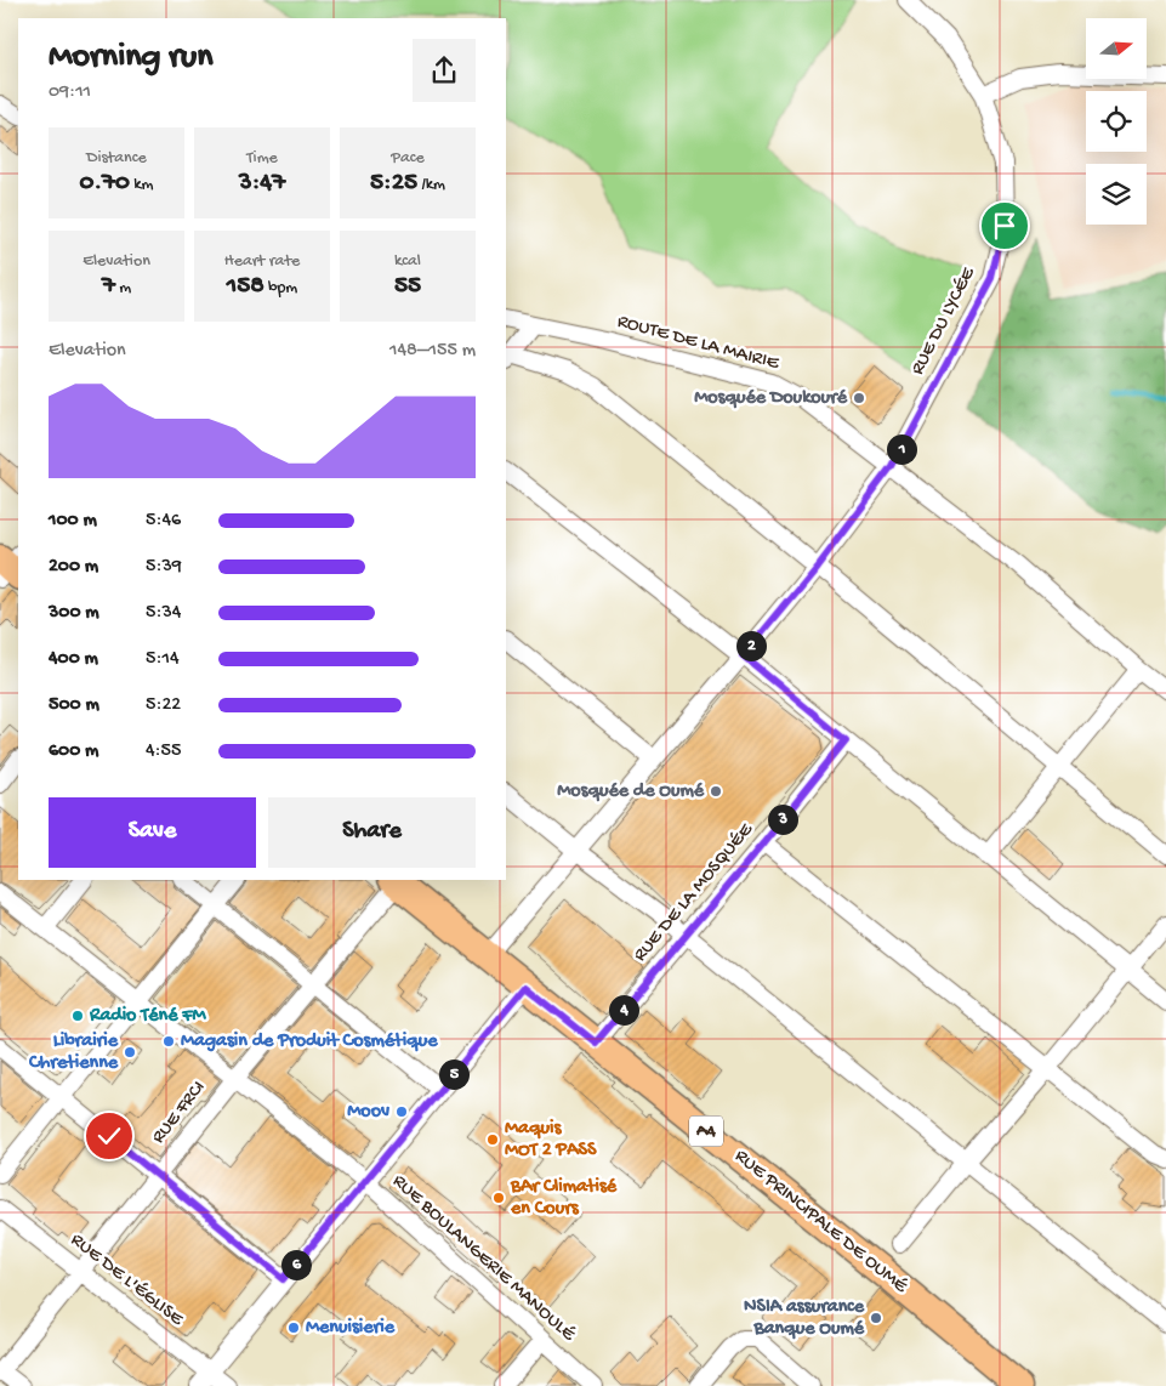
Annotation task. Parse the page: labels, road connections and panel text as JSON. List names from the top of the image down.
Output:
{
  "streets": {
    "main road": ["A4", "RUE PRINCIPALE DE OUMÉ"],
    "street": [
      "RUE DU LYCÉE",
      "ROUTE DE LA MAIRIE",
      "RUE DE LA MOSQUÉE",
      "RUE FRCI",
      "RUE BOULANGERIE MANOULÉ",
      "RUE DE L'ÉGLISE"
    ]
  },
  "crossings": [
    ["RUE DU LYCÉE", "ROUTE DE LA MAIRIE"],
    ["RUE DU LYCÉE", "RUE PRINCIPALE DE OUMÉ"],
    ["RUE DE LA MOSQUÉE", "RUE PRINCIPALE DE OUMÉ"],
    ["RUE FRCI", "RUE PRINCIPALE DE OUMÉ"],
    ["RUE FRCI", "RUE BOULANGERIE MANOULÉ"],
    ["RUE FRCI", "RUE DE L'ÉGLISE"]
  ],
  "places": [
    "Mosquée Doukouré",
    "Mosquée de Oumé",
    "Radio Téné FM",
    "Magasin de Produit Cosmétique",
    "Librairie Chretienne",
    "Moov",
    "Maquis MOT 2 PASS",
    "BAr Climatisé en Cours",
    "NSIA assurance Banque Oumé",
    "Menuisierie"
  ],
  "north": "right",
  "page": {
    "heading": ["Morning run", "09:11"],
    "stats": [
      ["Distance", "0.70 km"],
      ["Time", "3:47"],
      ["Pace", "5:25 /km"],
      ["Elevation", "7 m"],
      ["Heart rate", "158 bpm"],
      ["kcal", "55"]
    ],
    "chart": ["Elevation", "148–155 m"],
    "pins": [
      "1",
      "2",
      "3",
      "4",
      "5",
      "6"
    ],
    "list": [
      {
        "name": "100 m",
        "note": "5:46"
      },
      {
        "name": "200 m",
        "note": "5:39"
      },
      {
        "name": "300 m",
        "note": "5:34"
      },
      {
        "name": "400 m",
        "note": "5:14"
      },
      {
        "name": "500 m",
        "note": "5:22"
      },
      {
        "name": "600 m",
        "note": "4:55"
      }
    ],
    "buttons": ["Save", "Share"]
  }
}
